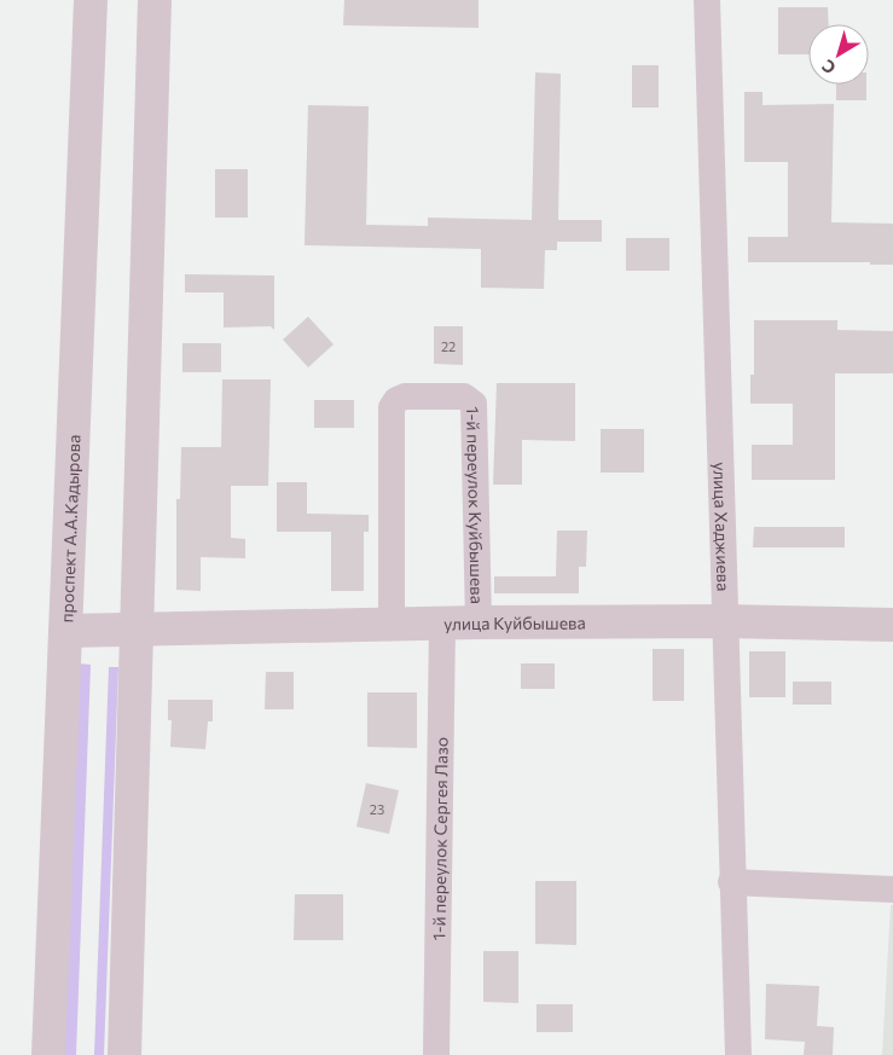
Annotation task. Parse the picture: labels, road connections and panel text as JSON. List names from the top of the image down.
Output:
{
  "streets": {
    "street": [
      "1-й переулок Куйбышева",
      "проспект А.А.Кадырова",
      "улица Хаджиева",
      "улица Куйбышева",
      "1-й переулок Сергея Лазо"
    ]
  },
  "crossings": [
    ["1-й переулок Куйбышева", "улица Куйбышева"],
    ["проспект А.А.Кадырова", "улица Куйбышева"],
    ["улица Хаджиева", "улица Куйбышева"],
    ["улица Куйбышева", "1-й переулок Сергея Лазо"]
  ],
  "house_numbers": ["22", "23"],
  "north": "bottom left"
}
